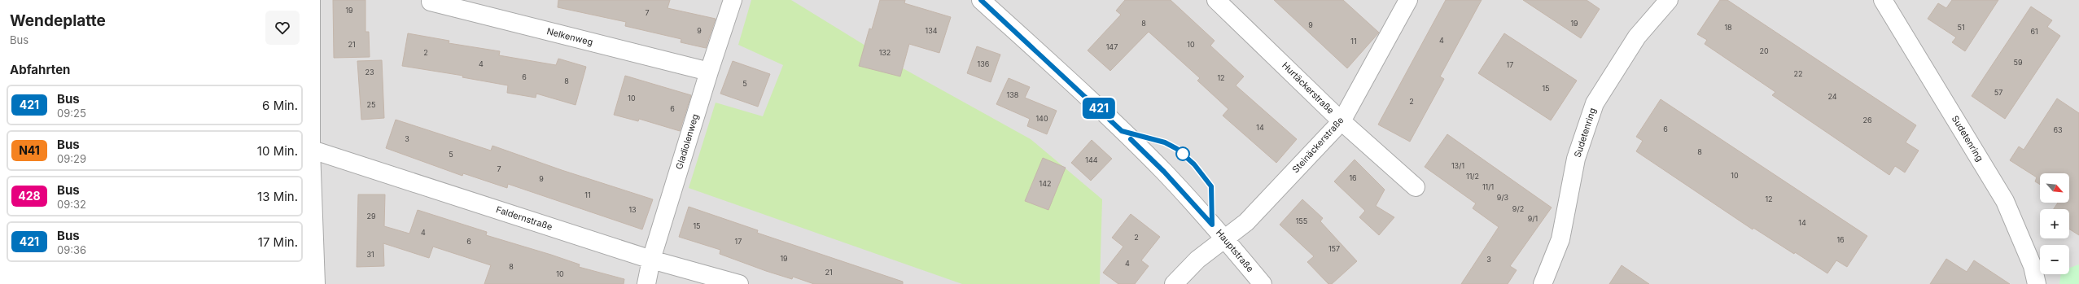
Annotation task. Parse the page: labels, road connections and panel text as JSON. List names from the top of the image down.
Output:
{
  "streets": {
    "street": [
      "Nelkenweg",
      "Hurtäckerstraße",
      "Sudetenring",
      "Gladiolenweg",
      "Steinäckerstraße",
      "Faldernstraße",
      "Hauptstraße"
    ]
  },
  "crossings": [
    ["Nelkenweg", "Gladiolenweg"],
    ["Hurtäckerstraße", "Steinäckerstraße"],
    ["Gladiolenweg", "Faldernstraße"],
    ["Steinäckerstraße", "Hauptstraße"]
  ],
  "lines": ["bus line 421"],
  "house_numbers": [
    "19",
    "7",
    "8",
    "19",
    "9",
    "18",
    "51",
    "9",
    "134",
    "61",
    "4",
    "11",
    "21",
    "10",
    "147",
    "20",
    "2",
    "132",
    "59",
    "4",
    "136",
    "17",
    "23",
    "22",
    "6",
    "12",
    "8",
    "5",
    "15",
    "57",
    "138",
    "24",
    "10",
    "2",
    "25",
    "6",
    "140",
    "26",
    "14",
    "6",
    "63",
    "3",
    "8",
    "5",
    "144",
    "13/1",
    "7",
    "10",
    "11/2",
    "16",
    "9",
    "142",
    "11/1",
    "11",
    "9/3",
    "12",
    "9/2",
    "13",
    "29",
    "9/1",
    "155",
    "14",
    "15",
    "4",
    "2",
    "16",
    "6",
    "17",
    "157",
    "31",
    "19",
    "3",
    "4",
    "8",
    "21",
    "10"
  ],
  "north": "bottom right",
  "page": {
    "heading": [
      ["Wendeplatte", "Bus"],
      "Abfahrten"
    ],
    "on_map": "421",
    "list": [
      {
        "mark": "421",
        "name": "Bus",
        "note": "09:25",
        "value": "6 Min."
      },
      {
        "mark": "N41",
        "name": "Bus",
        "note": "09:29",
        "value": "10 Min."
      },
      {
        "mark": "428",
        "name": "Bus",
        "note": "09:32",
        "value": "13 Min."
      },
      {
        "mark": "421",
        "name": "Bus",
        "note": "09:36",
        "value": "17 Min."
      }
    ],
    "map_buttons": ["+", "−"]
  }
}
